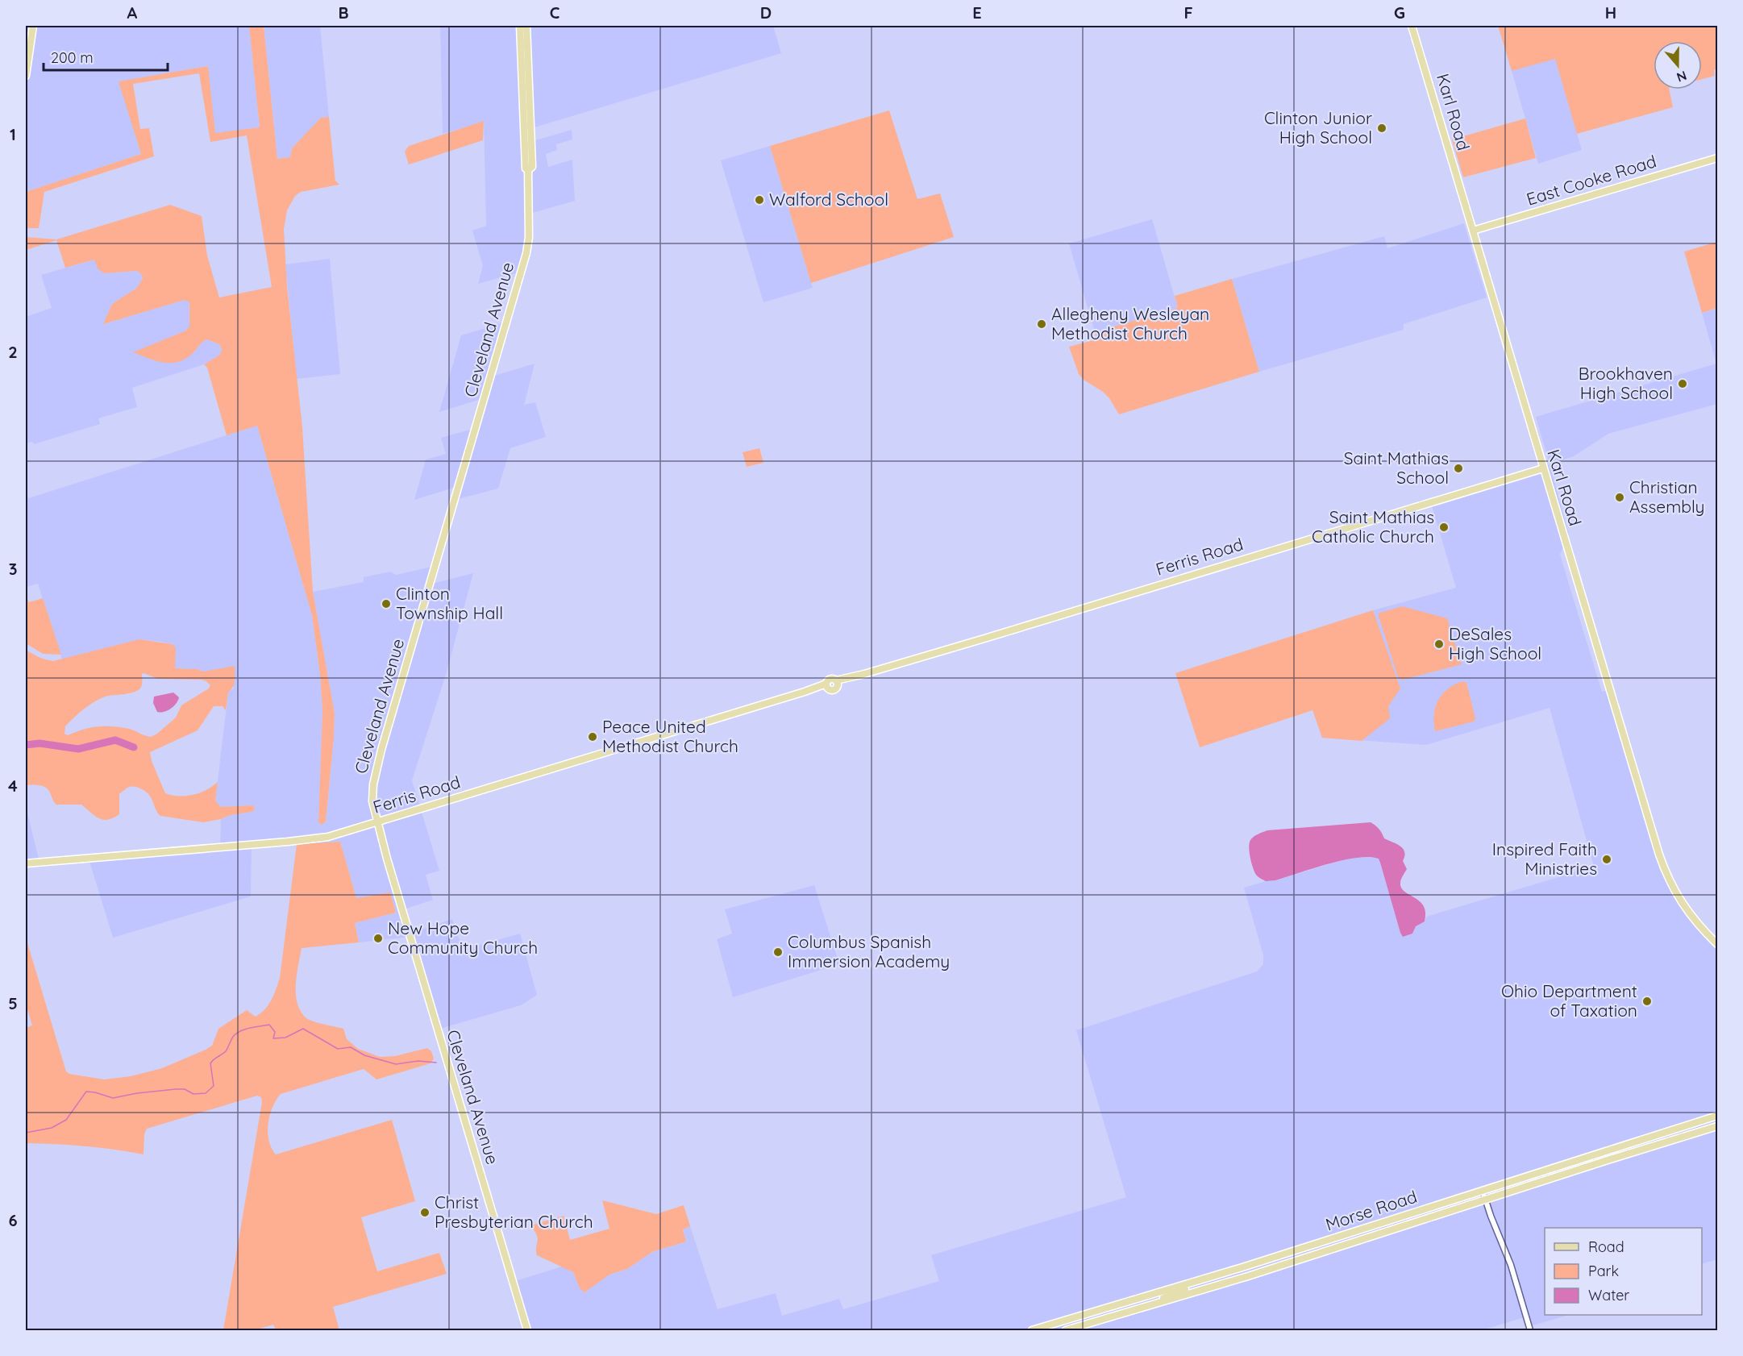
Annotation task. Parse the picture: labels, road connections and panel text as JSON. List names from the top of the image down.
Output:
{
  "streets": {
    "main road": [
      "Karl Road",
      "East Cooke Road",
      "Cleveland Avenue",
      "Ferris Road",
      "Morse Road"
    ]
  },
  "crossings": [
    ["Karl Road", "East Cooke Road"],
    ["Karl Road", "Ferris Road"],
    ["Cleveland Avenue", "Ferris Road"]
  ],
  "places": [
    "Clinton Junior High School",
    "Walford School",
    "Allegheny Wesleyan Methodist Church",
    "Brookhaven High School",
    "Saint Mathias School",
    "Christian Assembly",
    "Saint Mathias Catholic Church",
    "Clinton Township Hall",
    "DeSales High School",
    "Peace United Methodist Church",
    "Inspired Faith Ministries",
    "New Hope Community Church",
    "Columbus Spanish Immersion Academy",
    "Ohio Department of Taxation",
    "Christ Presbyterian Church"
  ],
  "legend": ["Road", "Park", "Water"],
  "scale_bar": "200 m",
  "north": "bottom",
  "grid": {
    "columns": [
      "A",
      "B",
      "C",
      "D",
      "E",
      "F",
      "G",
      "H"
    ],
    "rows": [
      "1",
      "2",
      "3",
      "4",
      "5",
      "6"
    ]
  }
}
